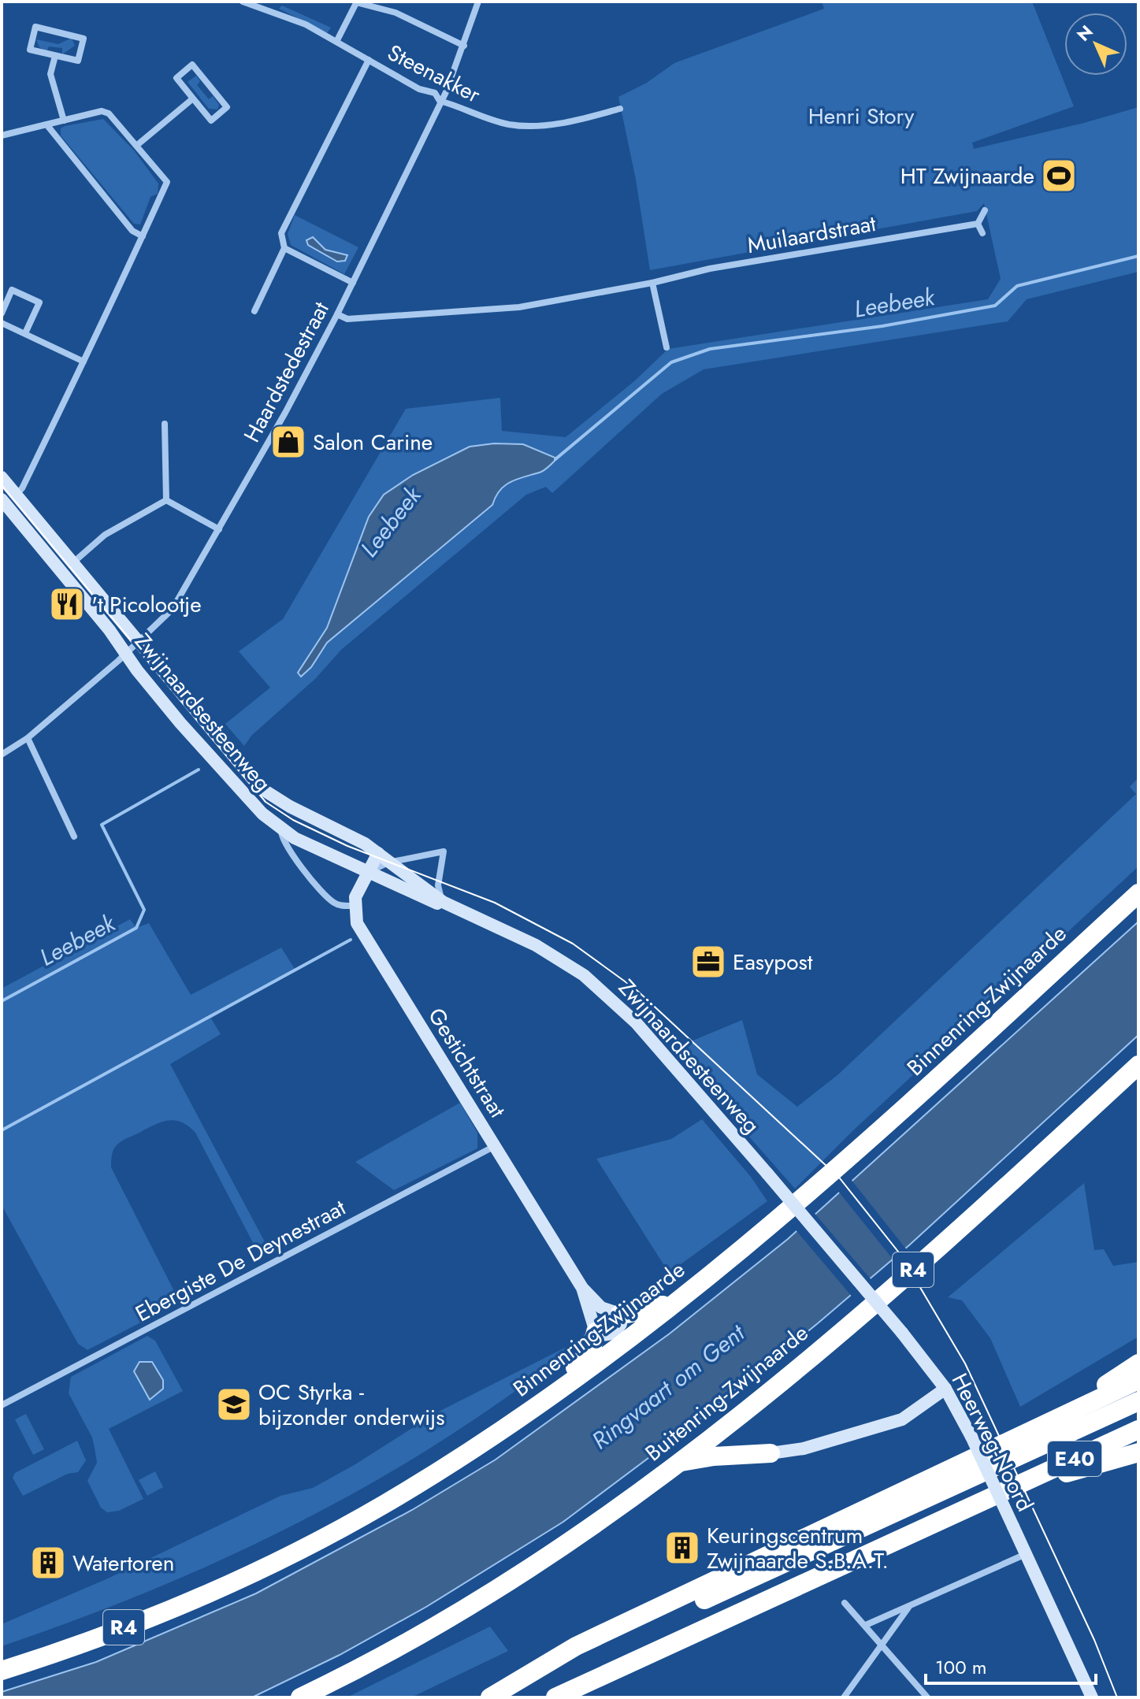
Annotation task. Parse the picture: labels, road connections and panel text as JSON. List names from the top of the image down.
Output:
{
  "streets": {
    "highway": [
      "Binnenring-Zwijnaarde",
      "R4",
      "Buitenring-Zwijnaarde",
      "E40"
    ],
    "street": [
      "Steenakker",
      "Muilaardstraat",
      "Haardstedestraat",
      "Zwijnaardsesteenweg",
      "Gestichtstraat",
      "Ebergiste De Deynestraat",
      "Heerweg-Noord"
    ]
  },
  "crossings": [
    ["Steenakker", "Haardstedestraat"],
    ["Muilaardstraat", "Haardstedestraat"],
    ["Haardstedestraat", "Zwijnaardsesteenweg"],
    ["Zwijnaardsesteenweg", "Gestichtstraat"],
    ["Zwijnaardsesteenweg", "Heerweg-Noord"],
    ["Binnenring-Zwijnaarde", "R4"],
    ["Gestichtstraat", "Ebergiste De Deynestraat"]
  ],
  "water": ["Leebeek", "Ringvaart om Gent"],
  "parks": ["Henri Story"],
  "places": {
    "sports": ["HT Zwijnaarde"],
    "shop": ["Salon Carine"],
    "restaurant": ["'t Picolootje"],
    "office": ["Easypost"],
    "school or university": ["OC Styrka - bijzonder onderwijs"],
    "building": ["Keuringscentrum Zwijnaarde S.B.A.T.", "Watertoren"]
  },
  "scale_bar": "100 m",
  "north": "top left"
}
